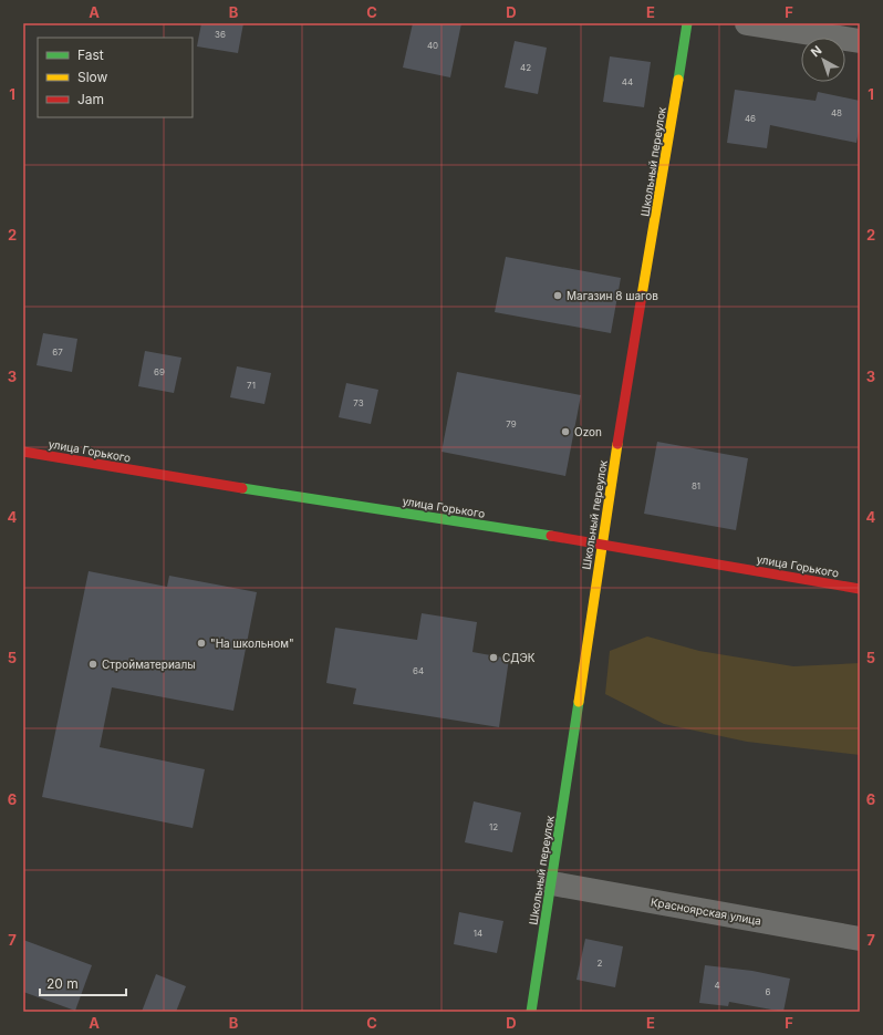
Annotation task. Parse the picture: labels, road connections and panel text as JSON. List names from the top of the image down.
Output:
{
  "streets": {
    "street": ["Школьный переулок", "улица Горького", "Красноярская улица"]
  },
  "crossings": [
    ["Школьный переулок", "улица Горького"],
    ["Школьный переулок", "Красноярская улица"]
  ],
  "places": [
    "Магазин 8 шагов",
    "Ozon",
    "\"На школьном\"",
    "СДЭК",
    "Стройматериалы"
  ],
  "house_numbers": [
    "36",
    "40",
    "42",
    "44",
    "48",
    "46",
    "67",
    "69",
    "71",
    "73",
    "79",
    "81",
    "64",
    "12",
    "14",
    "2",
    "4",
    "6"
  ],
  "legend": ["Fast", "Slow", "Jam"],
  "scale_bar": "20 m",
  "north": "top left",
  "grid": {
    "columns": [
      "A",
      "B",
      "C",
      "D",
      "E",
      "F"
    ],
    "rows": [
      "1",
      "2",
      "3",
      "4",
      "5",
      "6",
      "7"
    ]
  }
}
